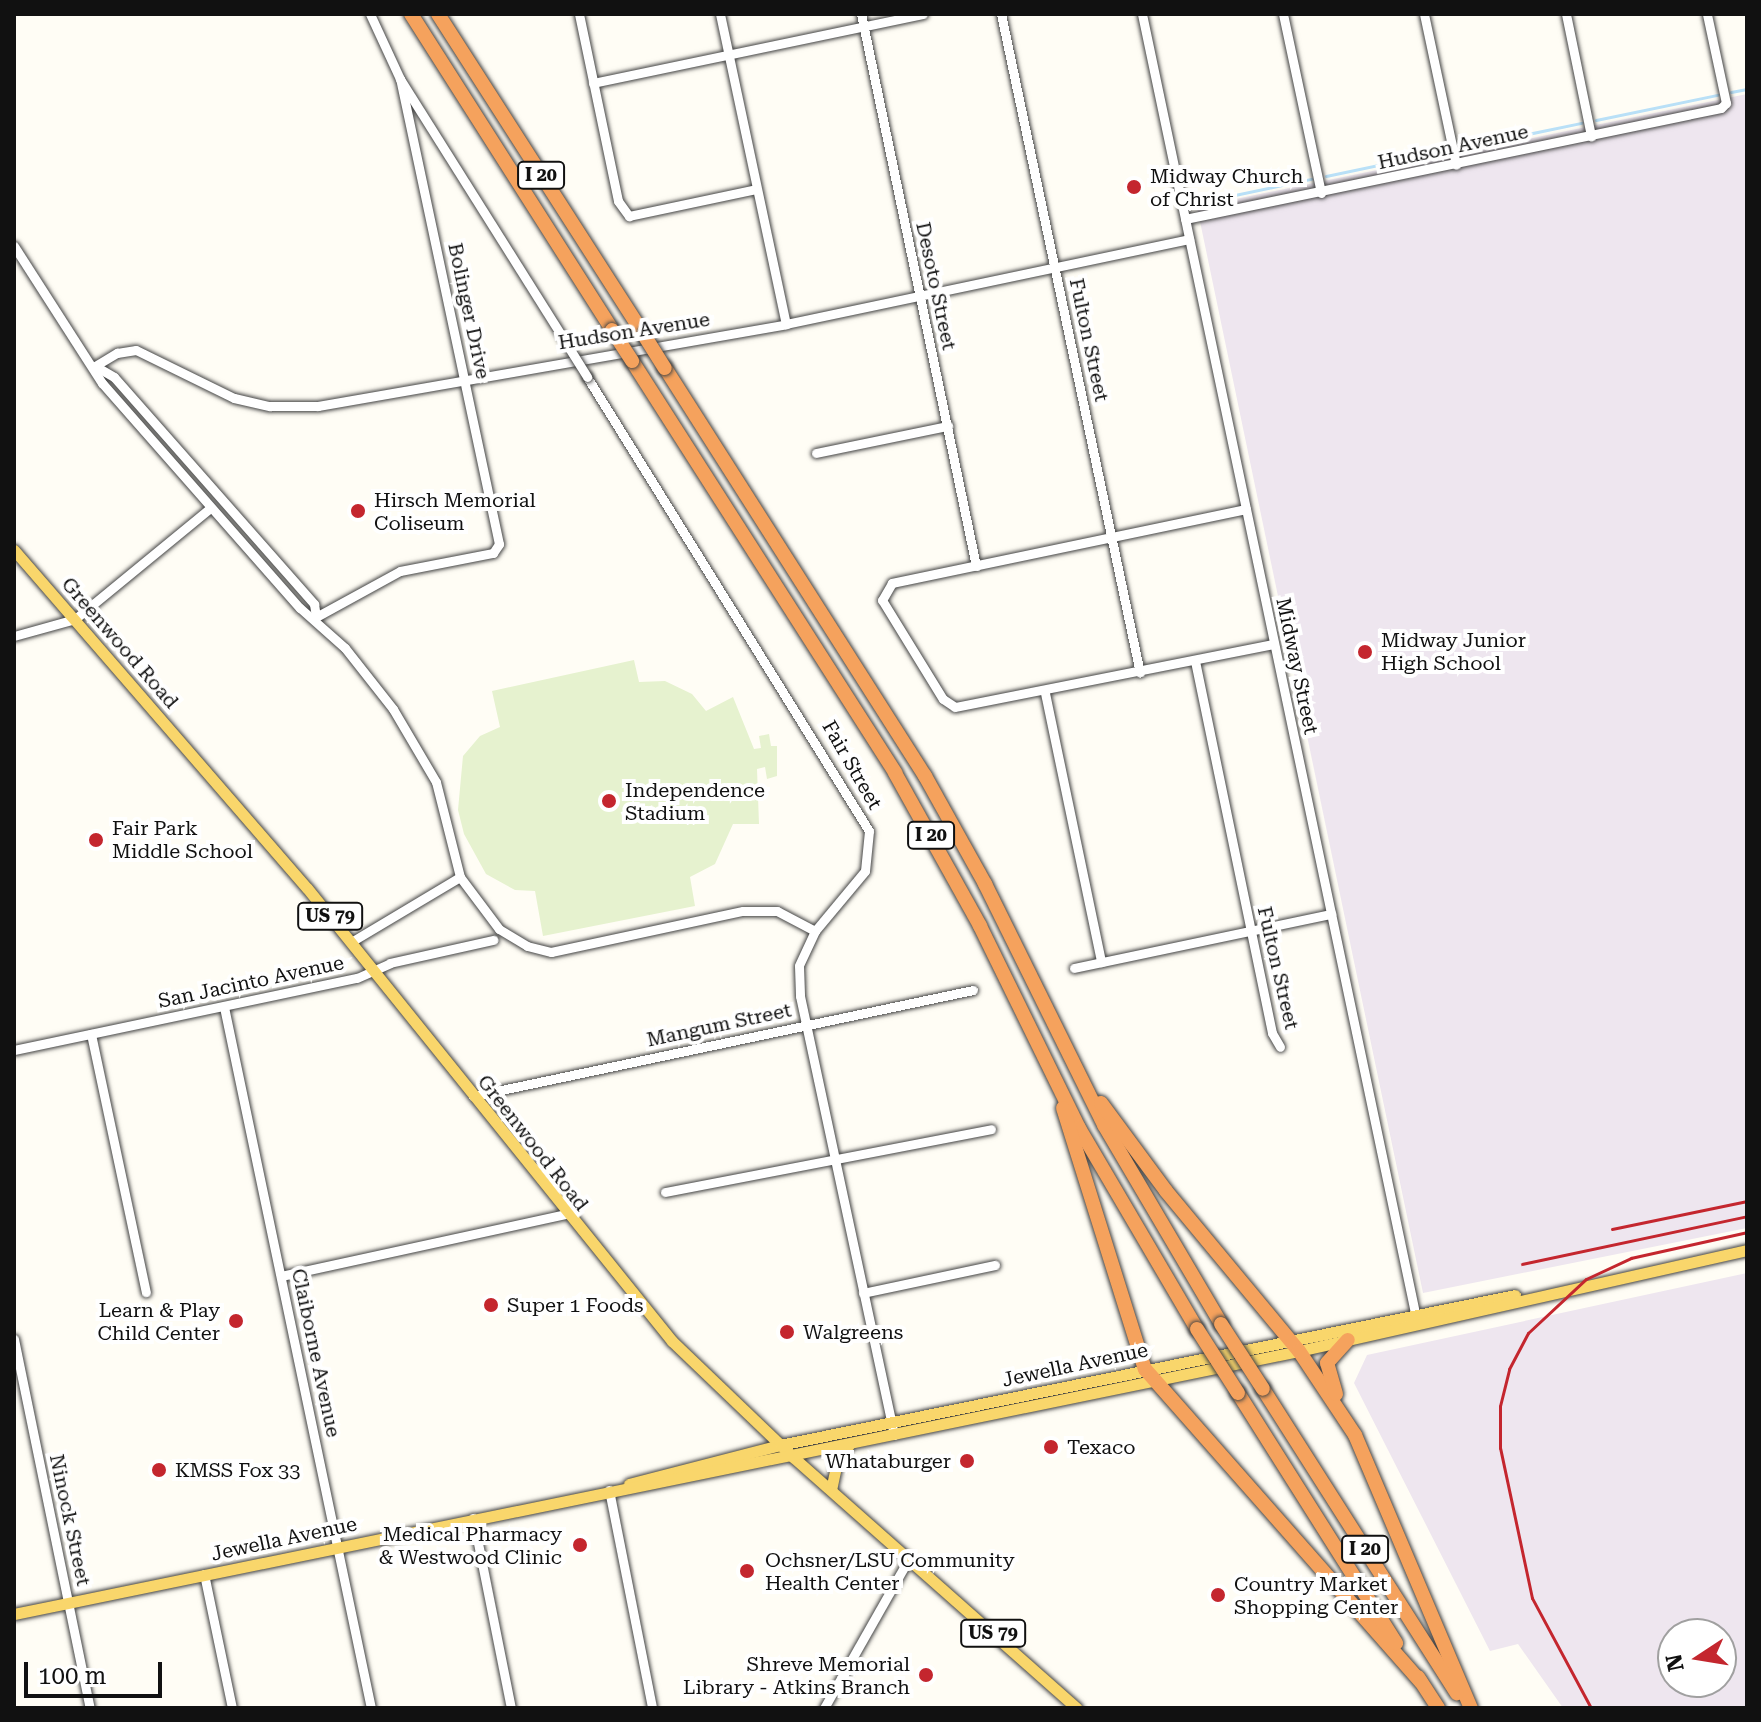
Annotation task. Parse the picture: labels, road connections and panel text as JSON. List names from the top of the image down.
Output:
{
  "streets": {
    "highway": ["I 20"],
    "main road": ["Greenwood Road", "US 79", "Jewella Avenue"],
    "street": [
      "Hudson Avenue",
      "Desoto Street",
      "Bolinger Drive",
      "Fulton Street",
      "Midway Street",
      "Fair Street",
      "San Jacinto Avenue",
      "Mangum Street",
      "Claiborne Avenue",
      "Ninock Street"
    ]
  },
  "crossings": [
    ["Hudson Avenue", "Desoto Street"],
    ["Hudson Avenue", "Bolinger Drive"],
    ["Hudson Avenue", "Fulton Street"],
    ["Hudson Avenue", "Midway Street"],
    ["Bolinger Drive", "Fair Street"],
    ["Greenwood Road", "San Jacinto Avenue"],
    ["Greenwood Road", "Mangum Street"],
    ["Greenwood Road", "Jewella Avenue"],
    ["Midway Street", "Jewella Avenue"],
    ["Fair Street", "Mangum Street"],
    ["Fair Street", "Jewella Avenue"],
    ["San Jacinto Avenue", "Claiborne Avenue"],
    ["Claiborne Avenue", "Jewella Avenue"],
    ["Jewella Avenue", "Ninock Street"]
  ],
  "places": [
    "Midway Church of Christ",
    "Hirsch Memorial Coliseum",
    "Midway Junior High School",
    "Independence Stadium",
    "Fair Park Middle School",
    "Super 1 Foods",
    "Learn & Play Child Center",
    "Walgreens",
    "Texaco",
    "Whataburger",
    "KMSS Fox 33",
    "Medical Pharmacy & Westwood Clinic",
    "Ochsner/LSU Community Health Center",
    "Country Market Shopping Center",
    "Shreve Memorial Library - Atkins Branch"
  ],
  "scale_bar": "100 m",
  "north": "left"
}
